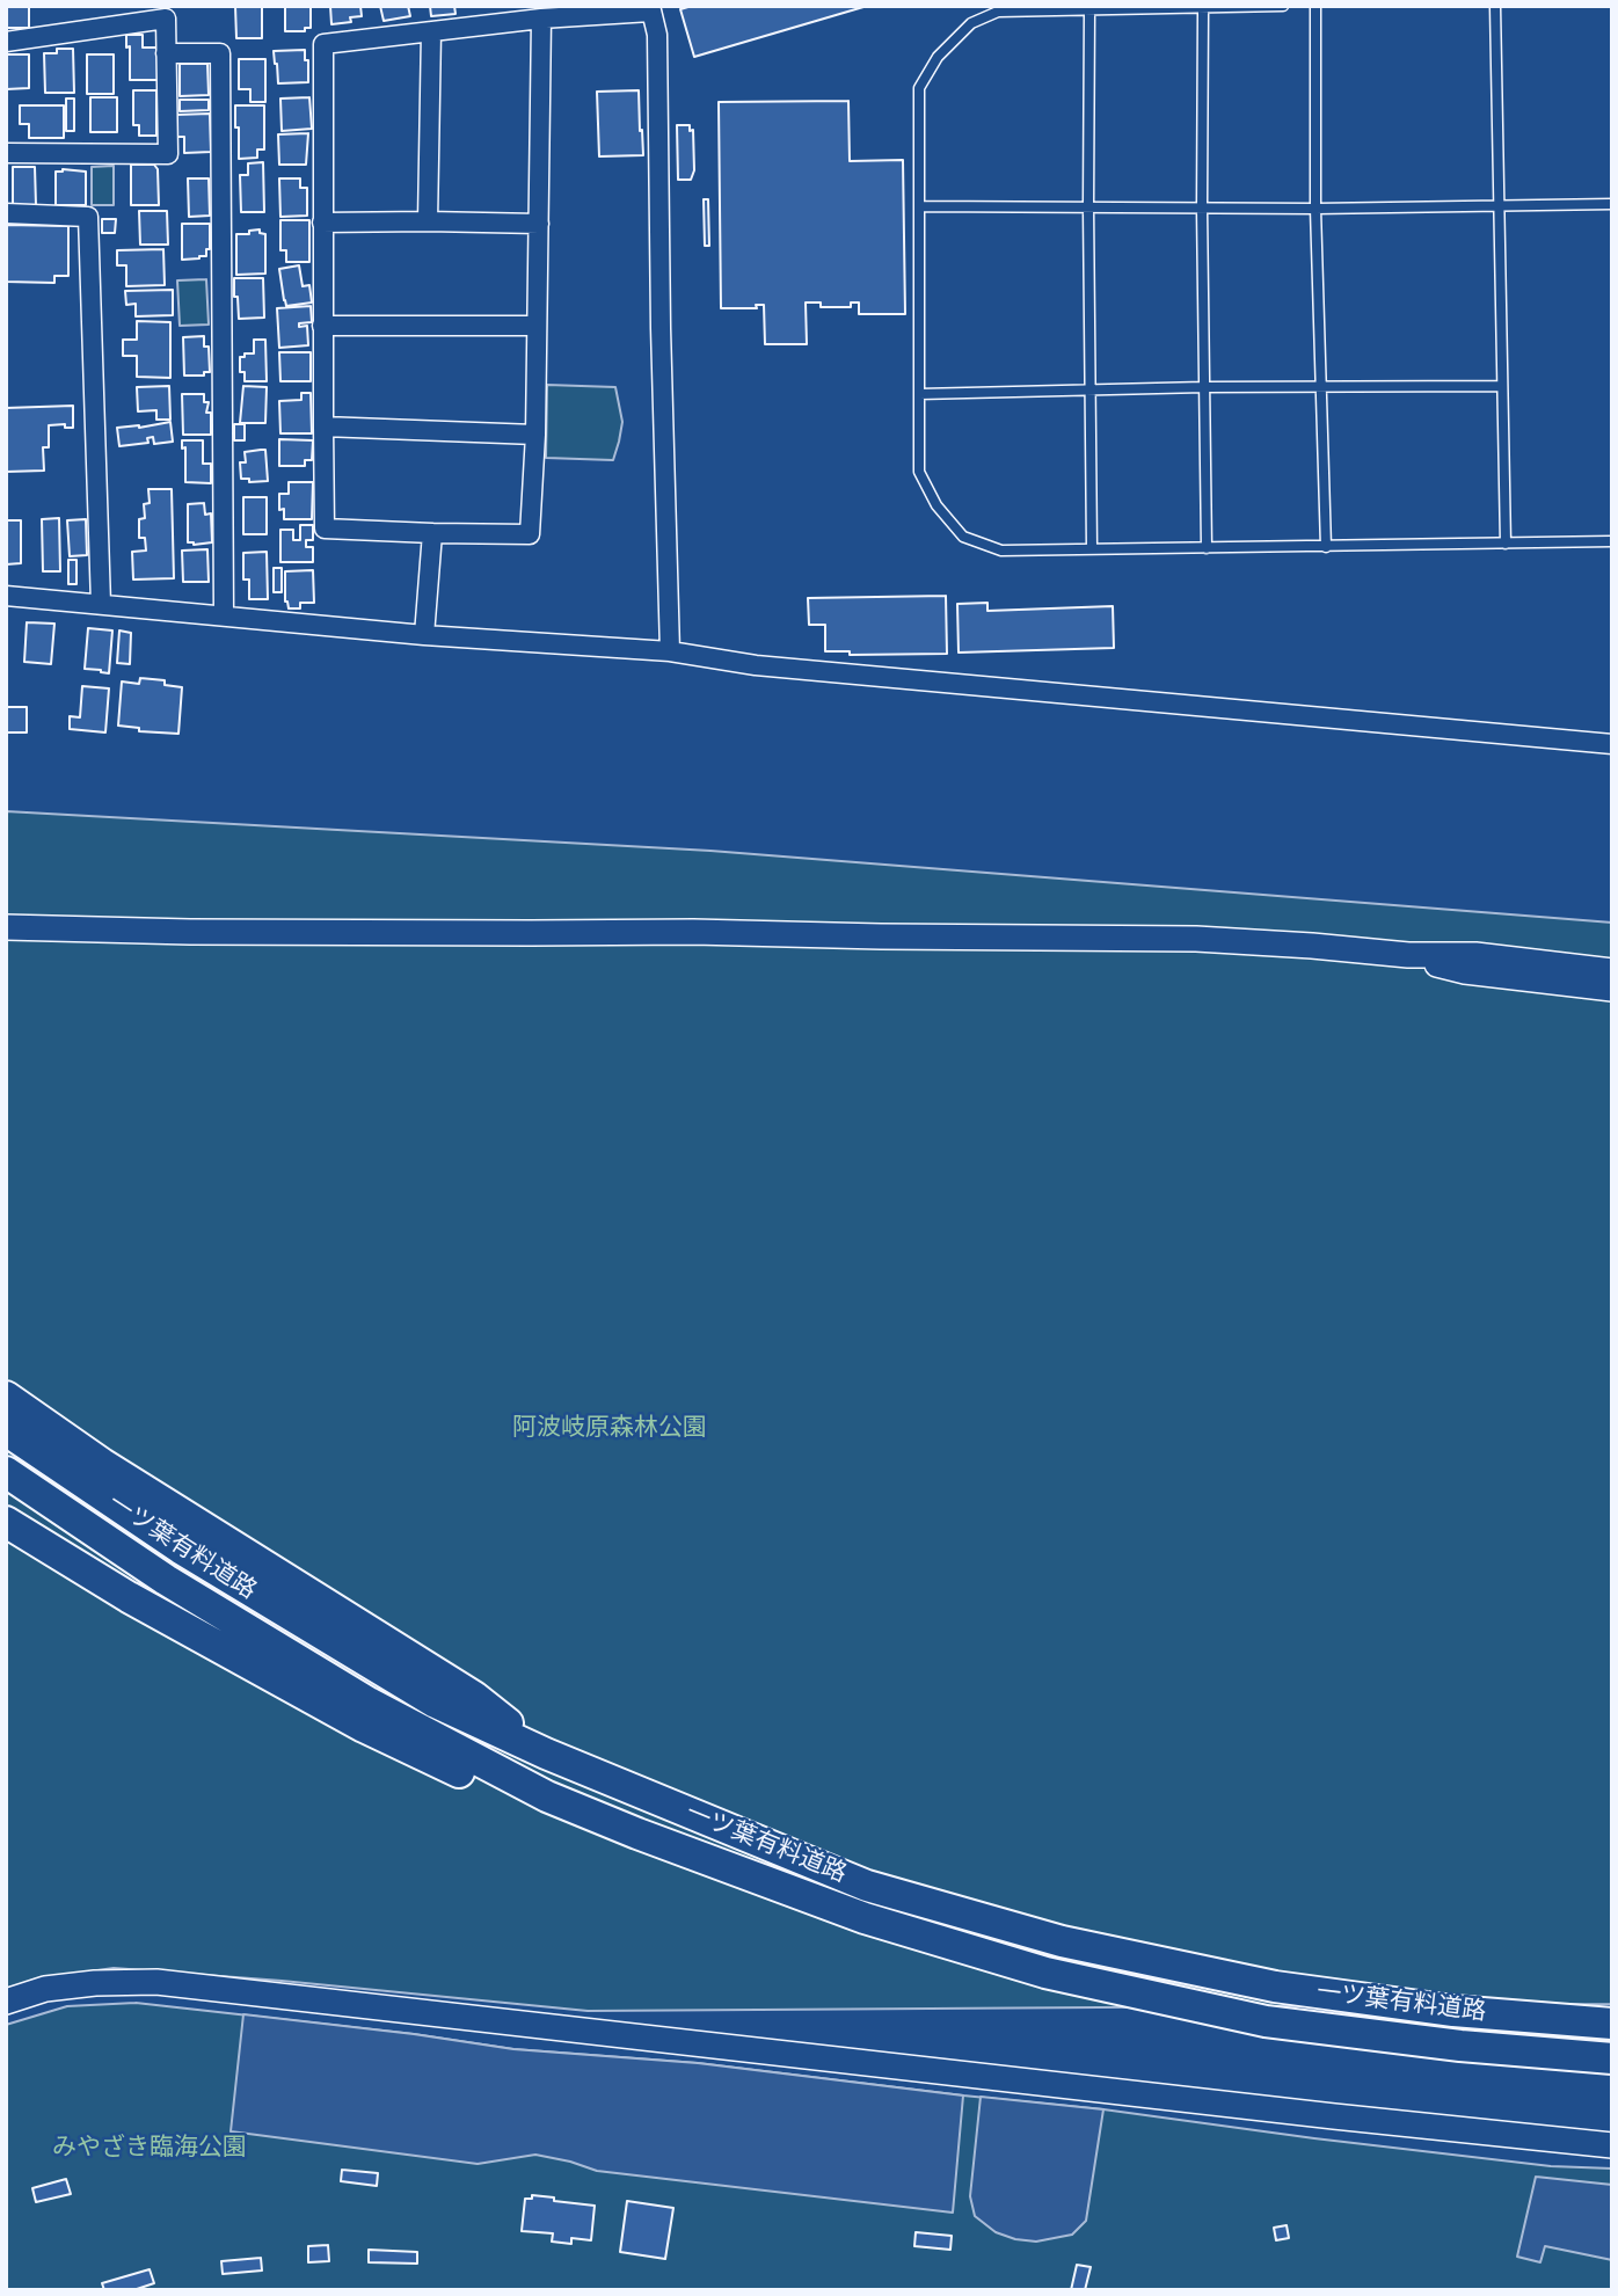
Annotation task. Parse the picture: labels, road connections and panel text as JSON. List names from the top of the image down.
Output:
{
  "streets": {
    "main road": ["一ツ葉有料道路"]
  },
  "parks": ["阿波岐原森林公園", "みやざき臨海公園"]
}
